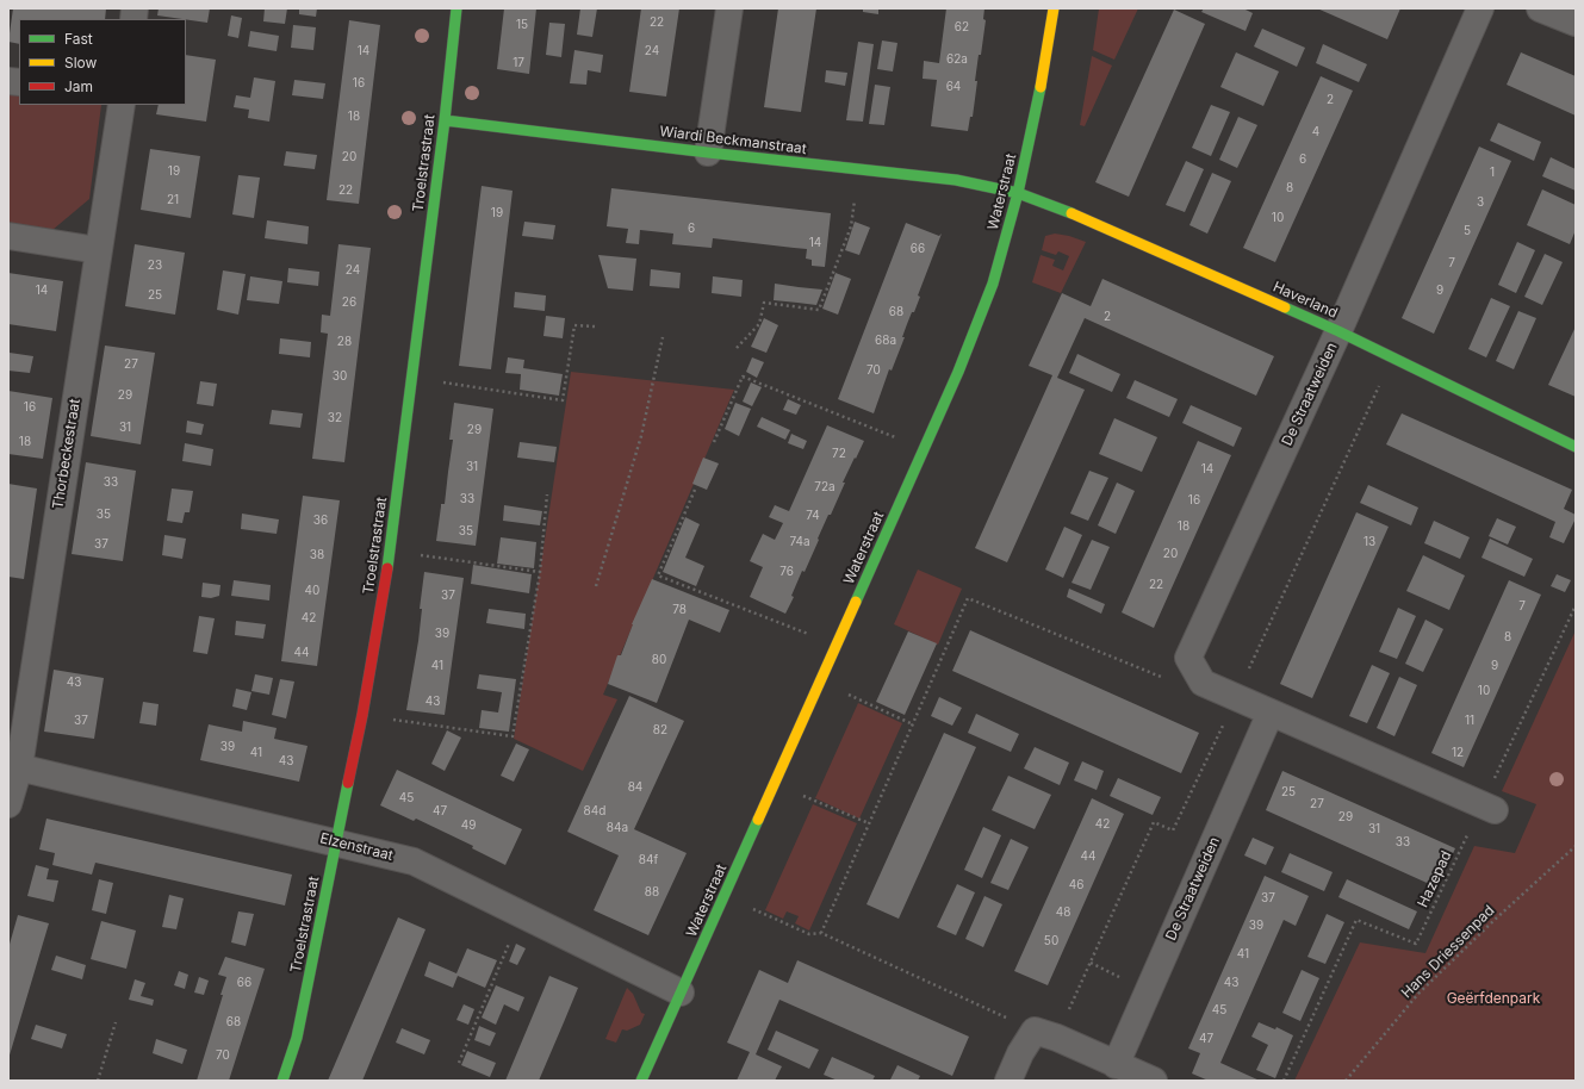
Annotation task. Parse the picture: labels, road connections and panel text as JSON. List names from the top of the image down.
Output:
{
  "streets": {
    "street": [
      "Wiardi Beckmanstraat",
      "Troelstrastraat",
      "Waterstraat",
      "Haverland",
      "De Straatweiden",
      "Thorbeckestraat",
      "Elzenstraat"
    ],
    "path": ["Hazepad", "Hans Driessenpad"]
  },
  "crossings": [
    ["Wiardi Beckmanstraat", "Troelstrastraat"],
    ["Wiardi Beckmanstraat", "Waterstraat"],
    ["Wiardi Beckmanstraat", "Haverland"],
    ["Troelstrastraat", "Elzenstraat"],
    ["Waterstraat", "Haverland"],
    ["Waterstraat", "Elzenstraat"],
    ["Haverland", "De Straatweiden"],
    ["Thorbeckestraat", "Elzenstraat"]
  ],
  "parks": ["Geërfdenpark"],
  "house_numbers": [
    "22",
    "15",
    "62",
    "14",
    "24",
    "62a",
    "17",
    "16",
    "64",
    "2",
    "18",
    "4",
    "20",
    "6",
    "19",
    "1",
    "8",
    "22",
    "21",
    "3",
    "19",
    "10",
    "6",
    "5",
    "14",
    "66",
    "7",
    "23",
    "24",
    "14",
    "9",
    "25",
    "26",
    "68",
    "2",
    "68a",
    "28",
    "27",
    "70",
    "30",
    "29",
    "16",
    "32",
    "31",
    "29",
    "18",
    "72",
    "31",
    "14",
    "33",
    "72a",
    "33",
    "16",
    "35",
    "74",
    "36",
    "18",
    "35",
    "74a",
    "13",
    "37",
    "20",
    "38",
    "76",
    "22",
    "40",
    "37",
    "7",
    "78",
    "42",
    "39",
    "8",
    "44",
    "80",
    "41",
    "9",
    "43",
    "10",
    "43",
    "37",
    "11",
    "82",
    "39",
    "41",
    "12",
    "43",
    "84",
    "25",
    "45",
    "27",
    "47",
    "84d",
    "29",
    "42",
    "49",
    "84a",
    "31",
    "33",
    "44",
    "84f",
    "46",
    "88",
    "37",
    "48",
    "39",
    "50",
    "41",
    "66",
    "43",
    "45",
    "68",
    "47",
    "70"
  ],
  "legend": ["Fast", "Slow", "Jam"]
}
